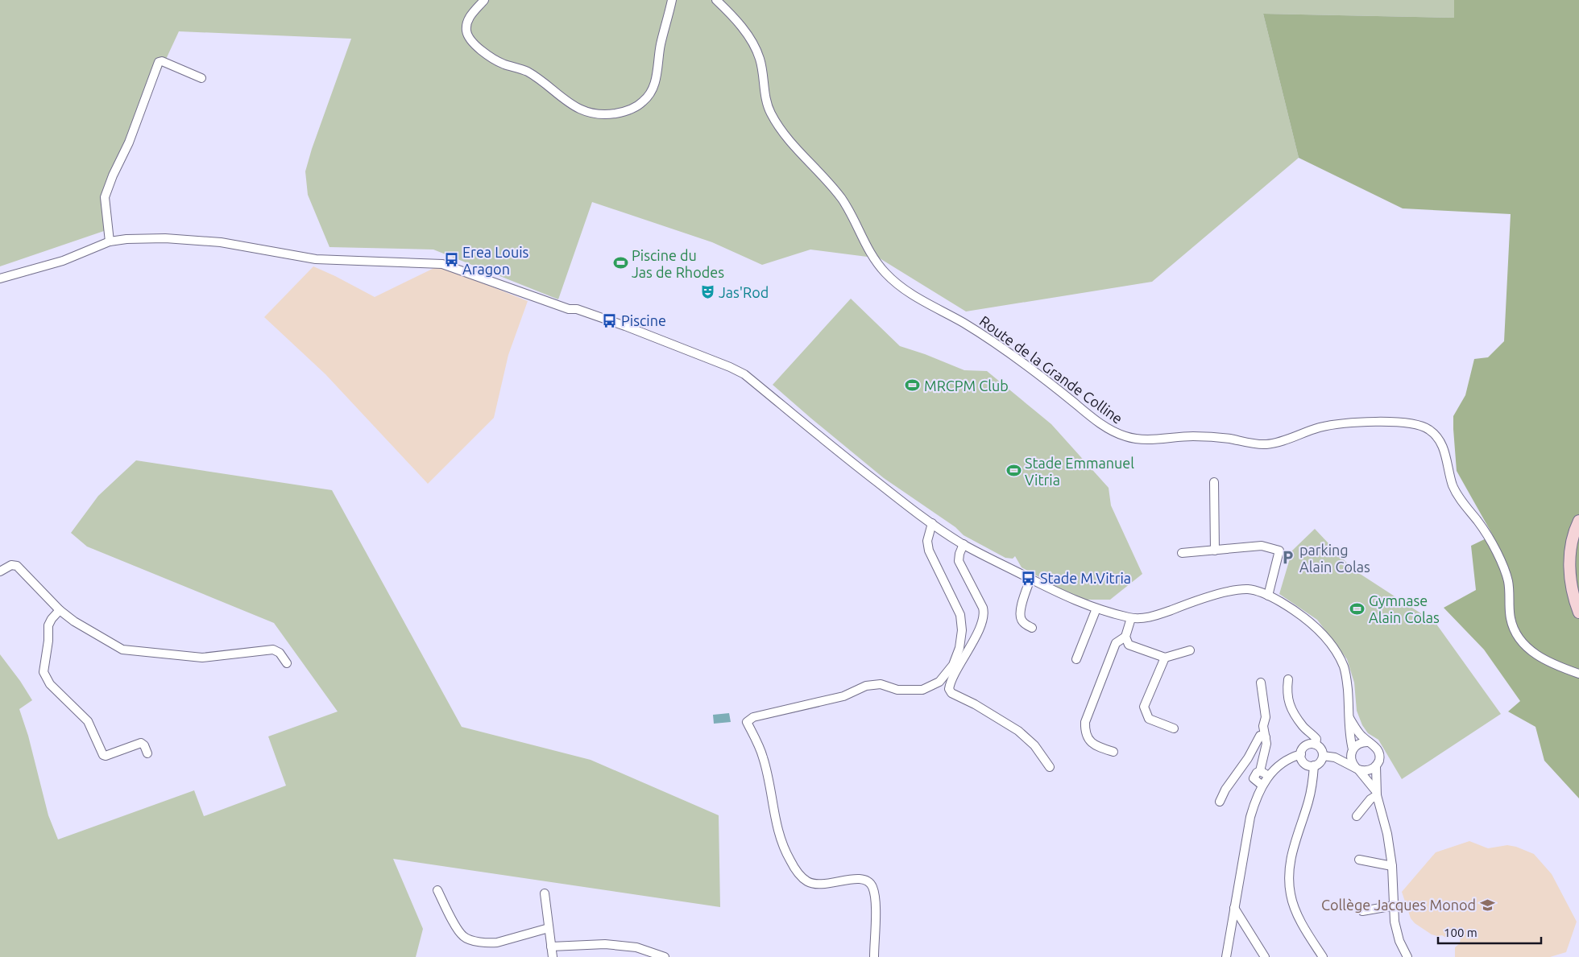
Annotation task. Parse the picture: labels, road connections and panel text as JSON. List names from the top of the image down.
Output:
{
  "streets": {
    "street": ["Route de la Grande Colline"]
  },
  "places": {
    "bus stop": ["Erea Louis Aragon", "Piscine", "Stade M.Vitria"],
    "sports": [
      "Piscine du Jas de Rhodes",
      "MRCPM Club",
      "Stade Emmanuel Vitria",
      "Gymnase Alain Colas"
    ],
    "theatre": ["Jas'Rod"],
    "parking": ["parking Alain Colas"],
    "school or university": ["Collège Jacques Monod"]
  },
  "scale_bar": "100 m"
}
